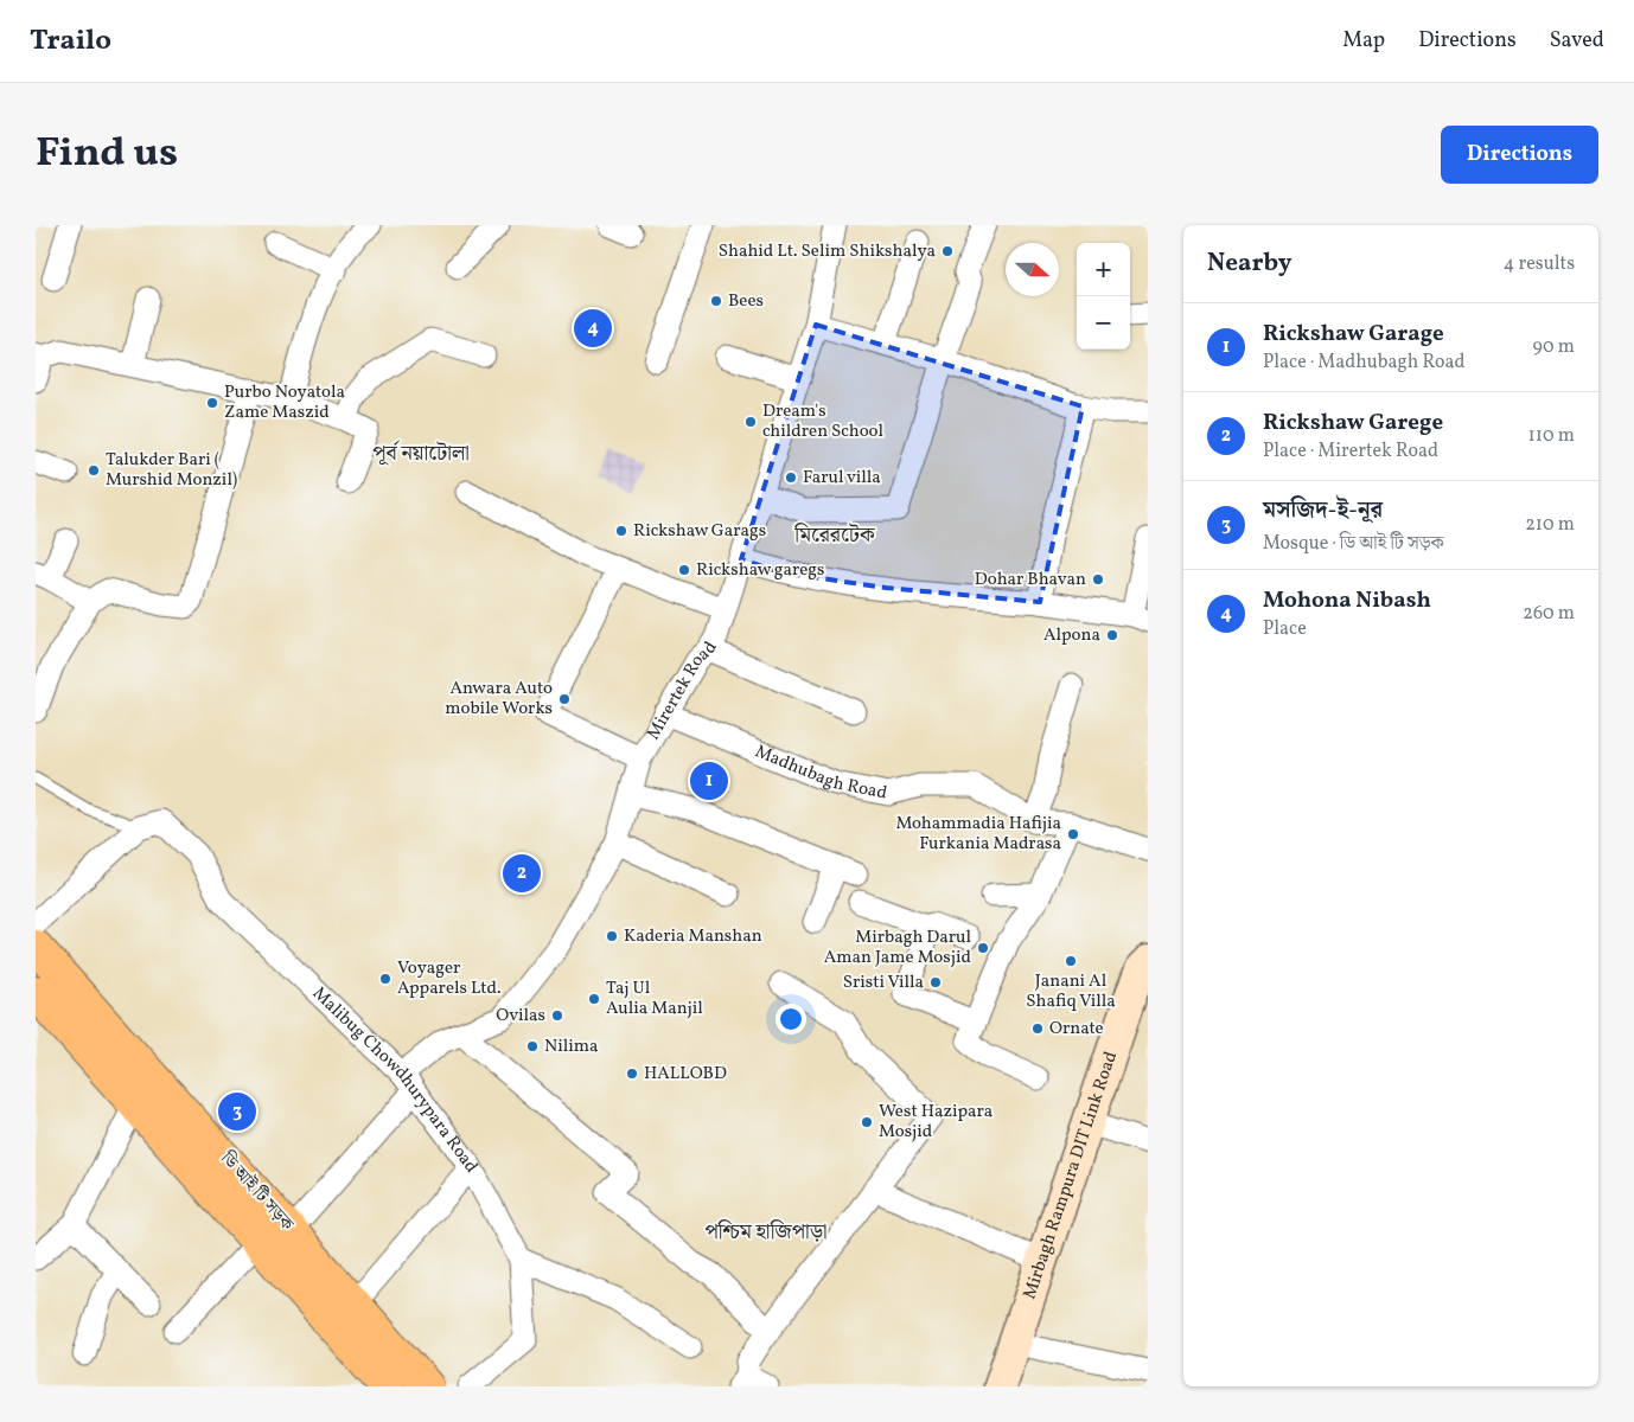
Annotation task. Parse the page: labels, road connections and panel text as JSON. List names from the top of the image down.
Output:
{
  "streets": {
    "main road": ["ডি আই টি সড়ক"],
    "street": [
      "Mirertek Road",
      "Madhubagh Road",
      "Malibug Chowdhurypara Road",
      "Mirbagh Rampura DIT Link Road"
    ]
  },
  "crossings": [
    ["Mirertek Road", "Madhubagh Road"],
    ["Mirertek Road", "Malibug Chowdhurypara Road"],
    ["Mirertek Road", "ডি আই টি সড়ক"]
  ],
  "districts": ["পূর্ব নয়াটোলা", "মিরেরটেক", "পশ্চিম হাজিপাড়া"],
  "places": [
    "Shahid Lt. Selim Shikshalya",
    "Bees",
    "Purbo Noyatola Zame Maszid",
    "Dream's children School",
    "Talukder Bari ( Murshid Monzil)",
    "Farul villa",
    "Rickshaw Garags",
    "Rickshaw garegs",
    "Dohar Bhavan",
    "Alpona",
    "Anwara Auto mobile Works",
    "Mohammadia Hafijia Furkania Madrasa",
    "Kaderia Manshan",
    "Mirbagh Darul Aman Jame Mosjid",
    "Janani Al Shafiq Villa",
    "Voyager Apparels Ltd.",
    "Sristi Villa",
    "Taj Ul Aulia Manjil",
    "Ovilas",
    "Ornate",
    "Nilima",
    "HALLOBD",
    "West Hazipara Mosjid"
  ],
  "north": "right",
  "page": {
    "header": "Trailo",
    "nav": ["Map", "Directions", "Saved"],
    "title": "Find us",
    "buttons": "Directions",
    "heading": ["Nearby", "4 results"],
    "map_buttons": ["+", "−"],
    "list": [
      {
        "mark": "1",
        "name": "Rickshaw Garage",
        "note": "Place · Madhubagh Road",
        "value": "90 m"
      },
      {
        "mark": "2",
        "name": "Rickshaw Garege",
        "note": "Place · Mirertek Road",
        "value": "110 m"
      },
      {
        "mark": "3",
        "name": "মসজিদ-ই-নূর",
        "note": "Mosque · ডি আই টি সড়ক",
        "value": "210 m"
      },
      {
        "mark": "4",
        "name": "Mohona Nibash",
        "note": "Place",
        "value": "260 m"
      }
    ],
    "pins": [
      "4",
      "1",
      "2",
      "3"
    ]
  }
}
